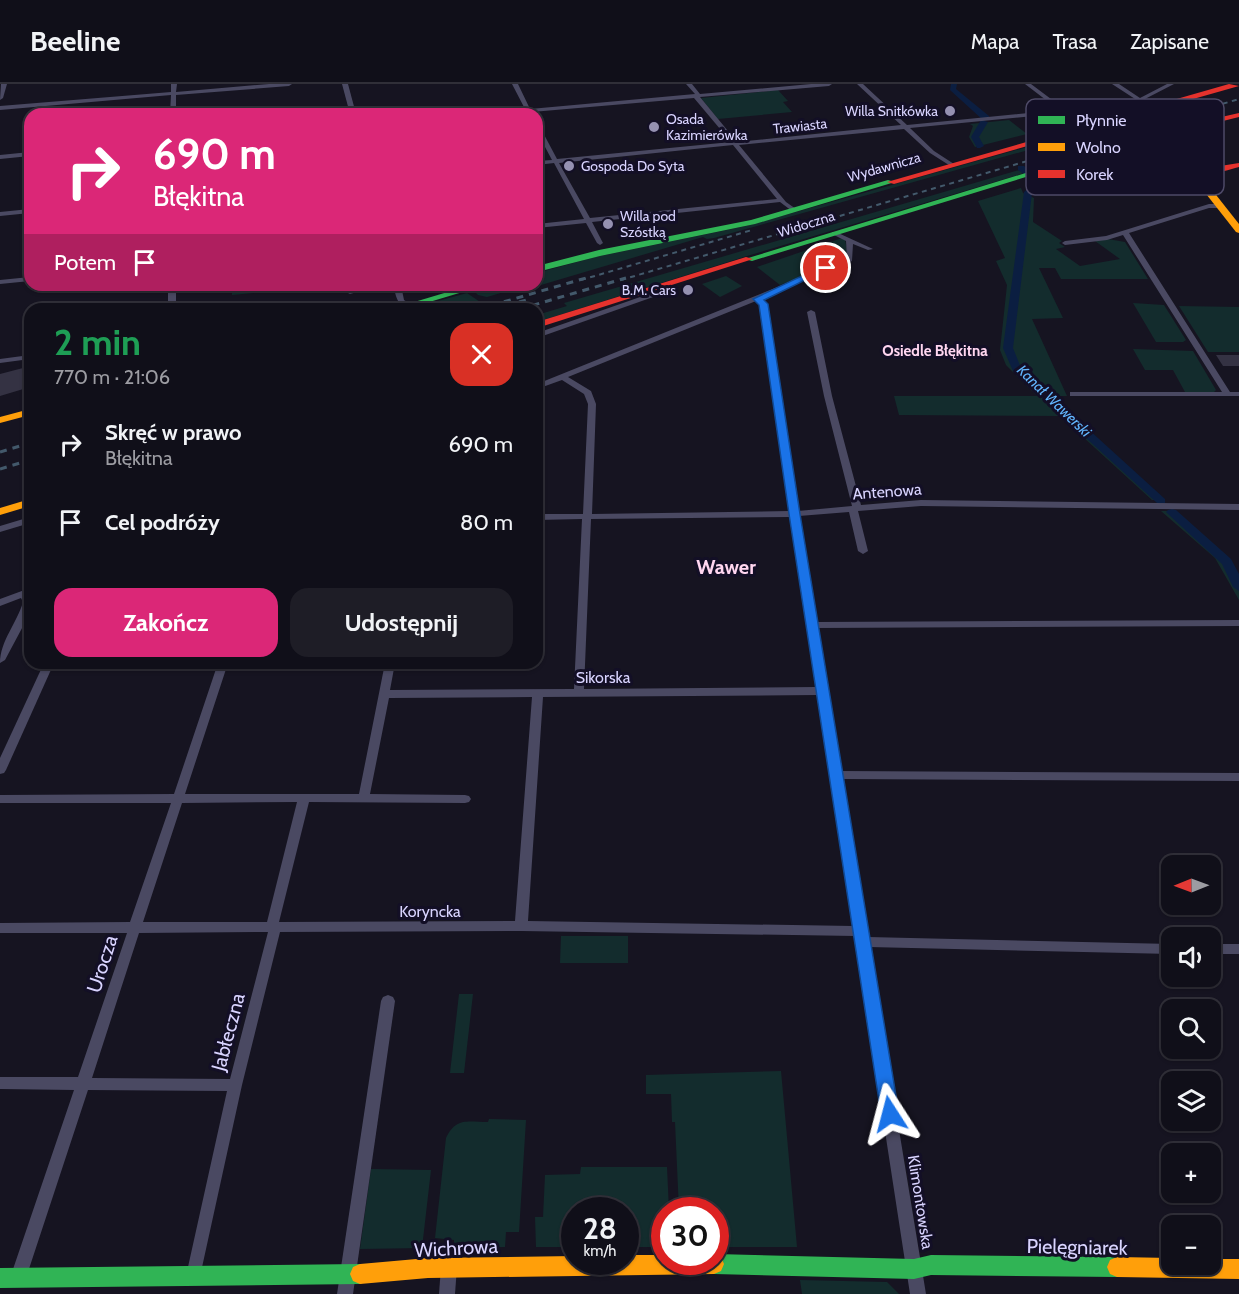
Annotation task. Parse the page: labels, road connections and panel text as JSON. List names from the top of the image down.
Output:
{
  "streets": {
    "main road": [
      "Wydawnicza",
      "Widoczna",
      "Pielęgniarek",
      "Wichrowa"
    ],
    "street": [
      "Trawiasta",
      "Antenowa",
      "Sikorska",
      "Koryncka",
      "Urocza",
      "Jabłeczna",
      "Klimontowska"
    ]
  },
  "crossings": [
    ["Antenowa", "Klimontowska"],
    ["Sikorska", "Klimontowska"],
    ["Koryncka", "Urocza"],
    ["Koryncka", "Jabłeczna"],
    ["Koryncka", "Klimontowska"],
    ["Urocza", "Wichrowa"],
    ["Jabłeczna", "Wichrowa"],
    ["Klimontowska", "Pielęgniarek"],
    ["Klimontowska", "Wichrowa"],
    ["Pielęgniarek", "Wichrowa"]
  ],
  "districts": ["Osiedle Błękitna", "Wawer"],
  "water": ["Kanał Wawerski"],
  "places": [
    "Willa Snitkówka",
    "Osada Kazimierówka",
    "Gospoda Do Syta",
    "Willa pod Szóstką",
    "B.M. Cars"
  ],
  "legend": ["Płynnie", "Wolno", "Korek"],
  "north": "left",
  "page": {
    "header": "Beeline",
    "nav": ["Mapa", "Trasa", "Zapisane"],
    "turn": ["690 m", "Błękitna"],
    "then": "Potem",
    "heading": ["2 min", "770 m · 21:06"],
    "list": [
      {
        "name": "Skręć w prawo",
        "note": "Błękitna",
        "value": "690 m"
      },
      {
        "name": "Cel podróży",
        "value": "80 m"
      }
    ],
    "buttons": ["Zakończ", "Udostępnij"],
    "map_buttons": ["+", "−"],
    "speed": "28 km/h",
    "limit": "30"
  }
}
